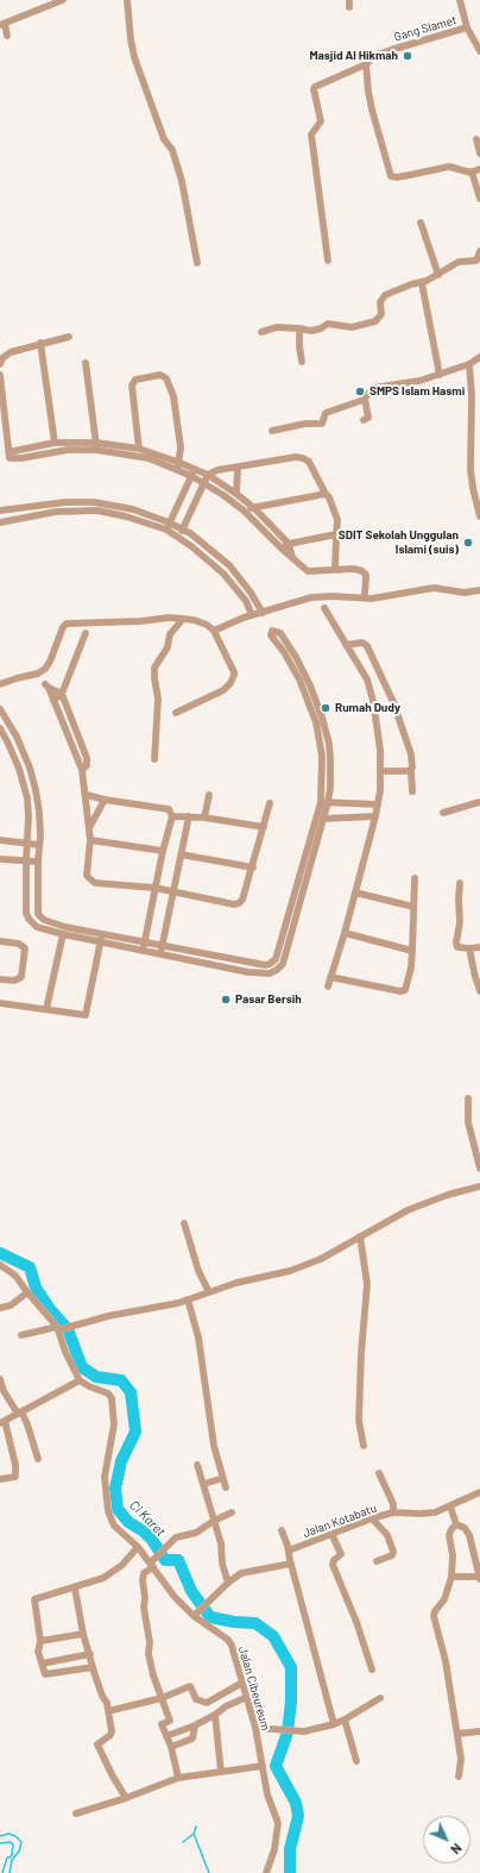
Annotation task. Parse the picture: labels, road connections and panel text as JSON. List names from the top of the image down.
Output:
{
  "streets": {
    "street": ["Gang Slamet", "Jalan Kotabatu", "Jalan Cibeureum"]
  },
  "water": ["Ci Karet"],
  "places": [
    "Masjid Al Hikmah",
    "SMPS Islam Hasmi",
    "SDIT Sekolah Unggulan Islami (suis)",
    "Rumah Dudy",
    "Pasar Bersih"
  ],
  "north": "bottom right"
}
